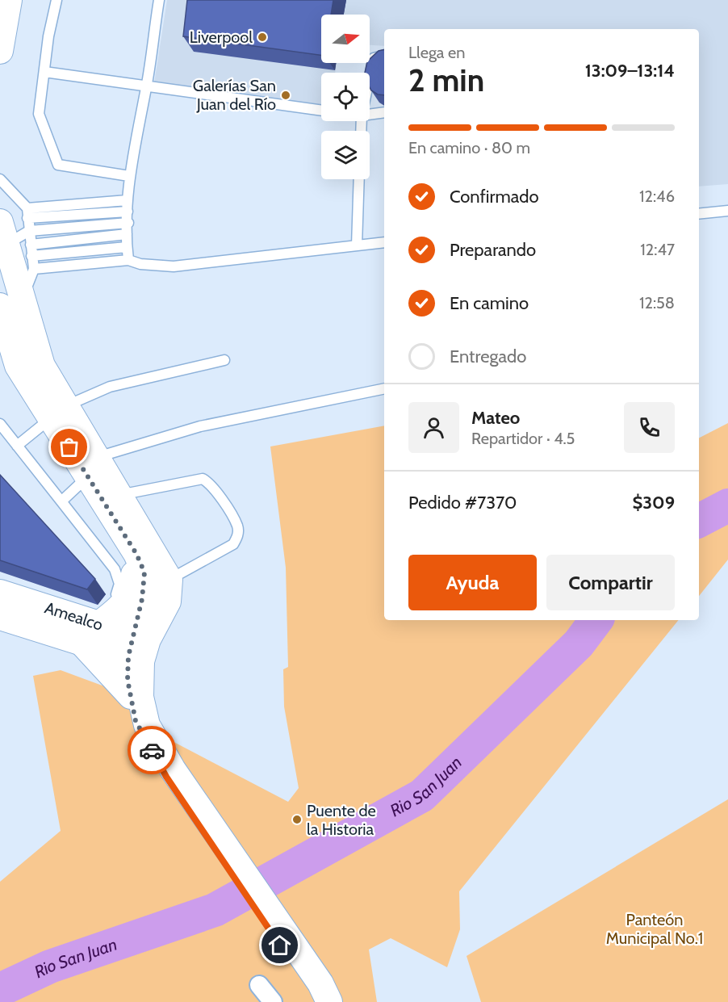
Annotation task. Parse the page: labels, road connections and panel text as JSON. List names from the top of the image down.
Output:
{
  "streets": {
    "main road": ["Amealco"]
  },
  "water": ["Rio San Juan"],
  "parks": ["Panteón Municipal No.1"],
  "places": ["Liverpool", "Galerías San Juan del Río", "Puente de la Historia"],
  "north": "right",
  "page": {
    "heading": ["2 min", "Llega en", "13:09–13:14"],
    "panel": [
      "Mateo",
      "Repartidor · 4.5",
      "Pedido #7370",
      "$309"
    ],
    "bar": "En camino · 80 m",
    "list": [
      ["Confirmado", "12:46"],
      ["Preparando", "12:47"],
      ["En camino", "12:58"],
      "Entregado"
    ],
    "buttons": ["Ayuda", "Compartir"]
  }
}
